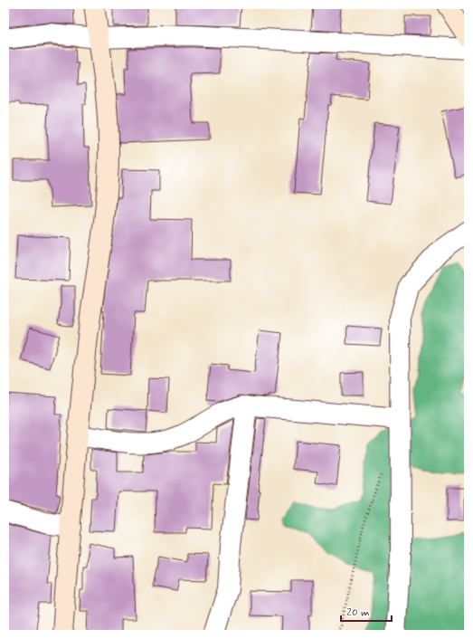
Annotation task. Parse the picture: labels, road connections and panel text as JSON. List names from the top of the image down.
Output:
{
  "scale_bar": "20 m"
}
